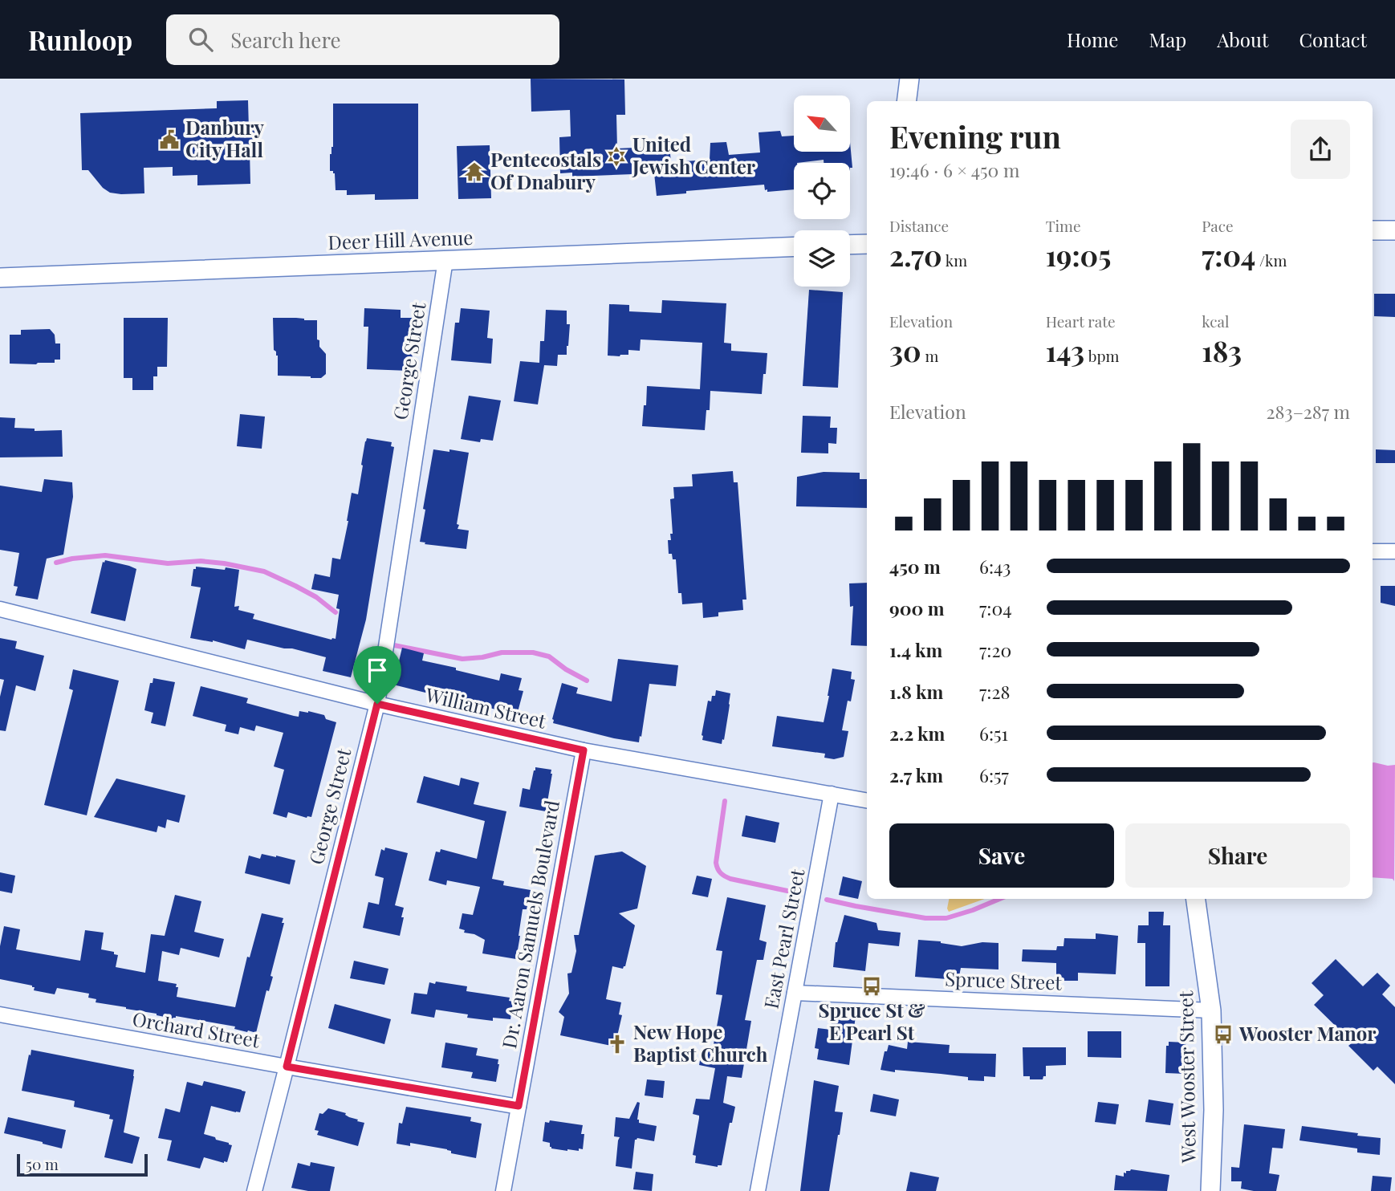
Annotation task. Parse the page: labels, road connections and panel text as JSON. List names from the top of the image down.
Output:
{
  "streets": {
    "street": [
      "Deer Hill Avenue",
      "George Street",
      "William Street",
      "Dr. Aaron Samuels Boulevard",
      "East Pearl Street",
      "Spruce Street",
      "Orchard Street",
      "West Wooster Street"
    ]
  },
  "crossings": [
    ["Deer Hill Avenue", "George Street"],
    ["George Street", "William Street"],
    ["George Street", "Orchard Street"],
    ["William Street", "Dr. Aaron Samuels Boulevard"],
    ["William Street", "East Pearl Street"],
    ["Dr. Aaron Samuels Boulevard", "Orchard Street"],
    ["East Pearl Street", "Spruce Street"],
    ["Spruce Street", "West Wooster Street"]
  ],
  "places": {
    "public building": ["Danbury City Hall"],
    "synagogue": ["United Jewish Center"],
    "temple": ["Pentecostals Of Dnabury"],
    "bus stop": ["Spruce St & E Pearl St", "Wooster Manor"],
    "church": ["New Hope Baptist Church"]
  },
  "scale_bar": "50 m",
  "north": "top left",
  "page": {
    "header": "Runloop",
    "search": "Search here",
    "nav": [
      "Home",
      "Map",
      "About",
      "Contact"
    ],
    "heading": ["Evening run", "19:46 · 6 × 450 m"],
    "stats": [
      ["Distance", "2.70 km"],
      ["Time", "19:05"],
      ["Pace", "7:04 /km"],
      ["Elevation", "30 m"],
      ["Heart rate", "143 bpm"],
      ["kcal", "183"]
    ],
    "chart": ["Elevation", "283–287 m"],
    "list": [
      {
        "name": "450 m",
        "note": "6:43"
      },
      {
        "name": "900 m",
        "note": "7:04"
      },
      {
        "name": "1.4 km",
        "note": "7:20"
      },
      {
        "name": "1.8 km",
        "note": "7:28"
      },
      {
        "name": "2.2 km",
        "note": "6:51"
      },
      {
        "name": "2.7 km",
        "note": "6:57"
      }
    ],
    "buttons": ["Save", "Share"],
    "scale": "50 m"
  }
}
